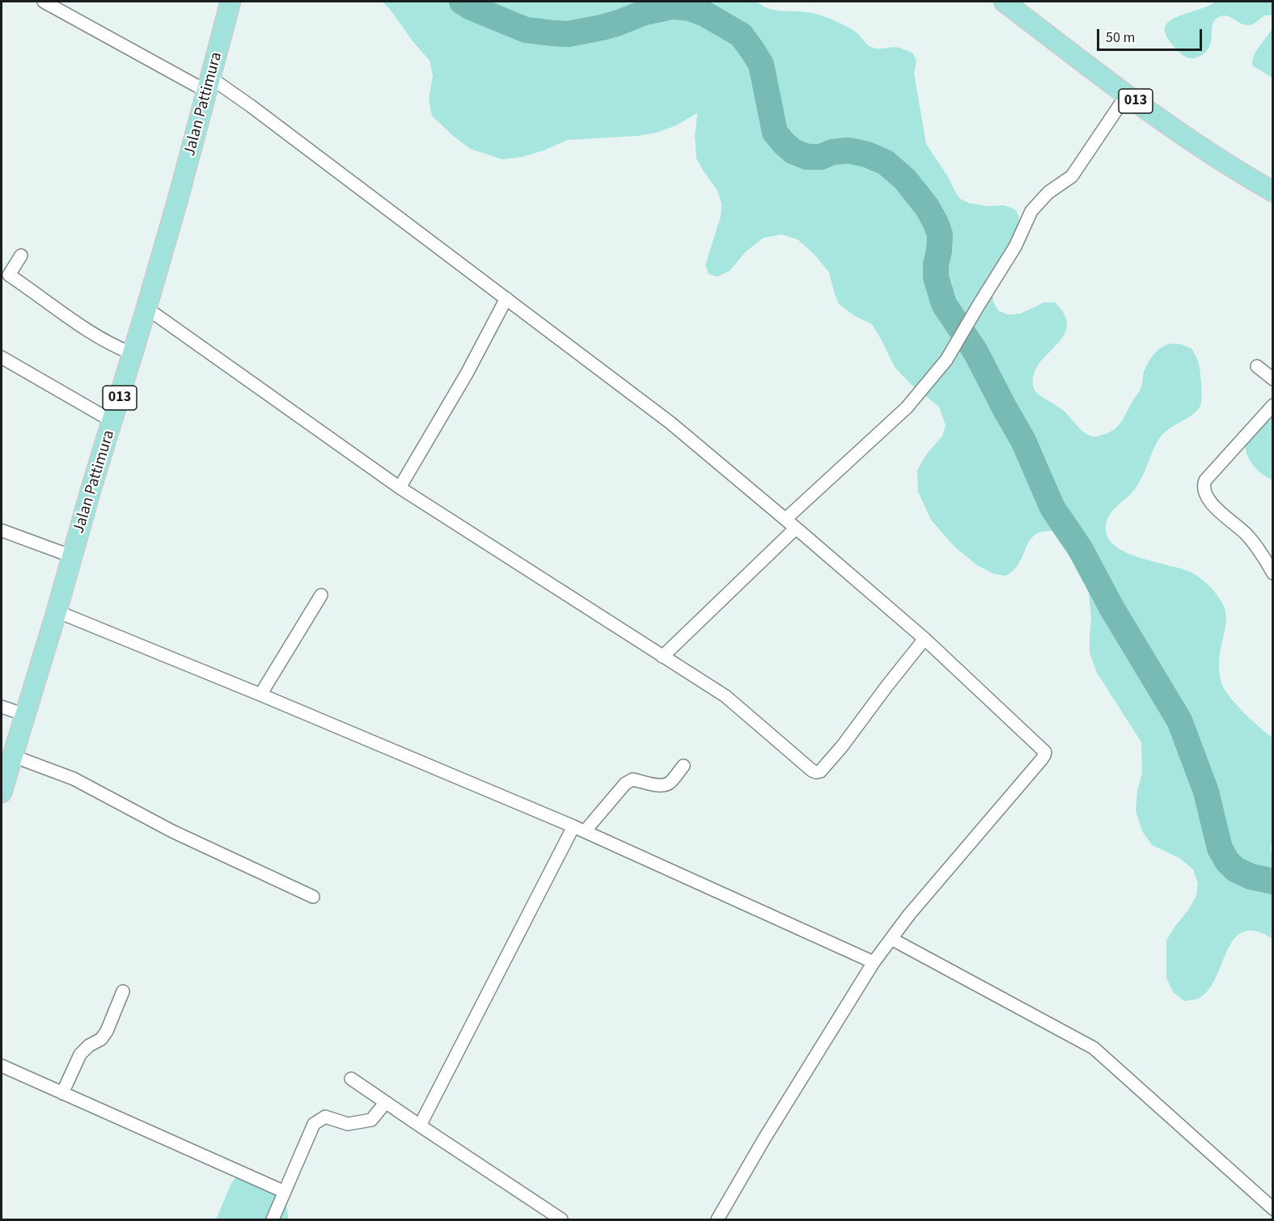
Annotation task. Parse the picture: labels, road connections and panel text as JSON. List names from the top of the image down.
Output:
{
  "streets": {
    "main road": ["013", "Jalan Pattimura"]
  },
  "scale_bar": "50 m"
}
